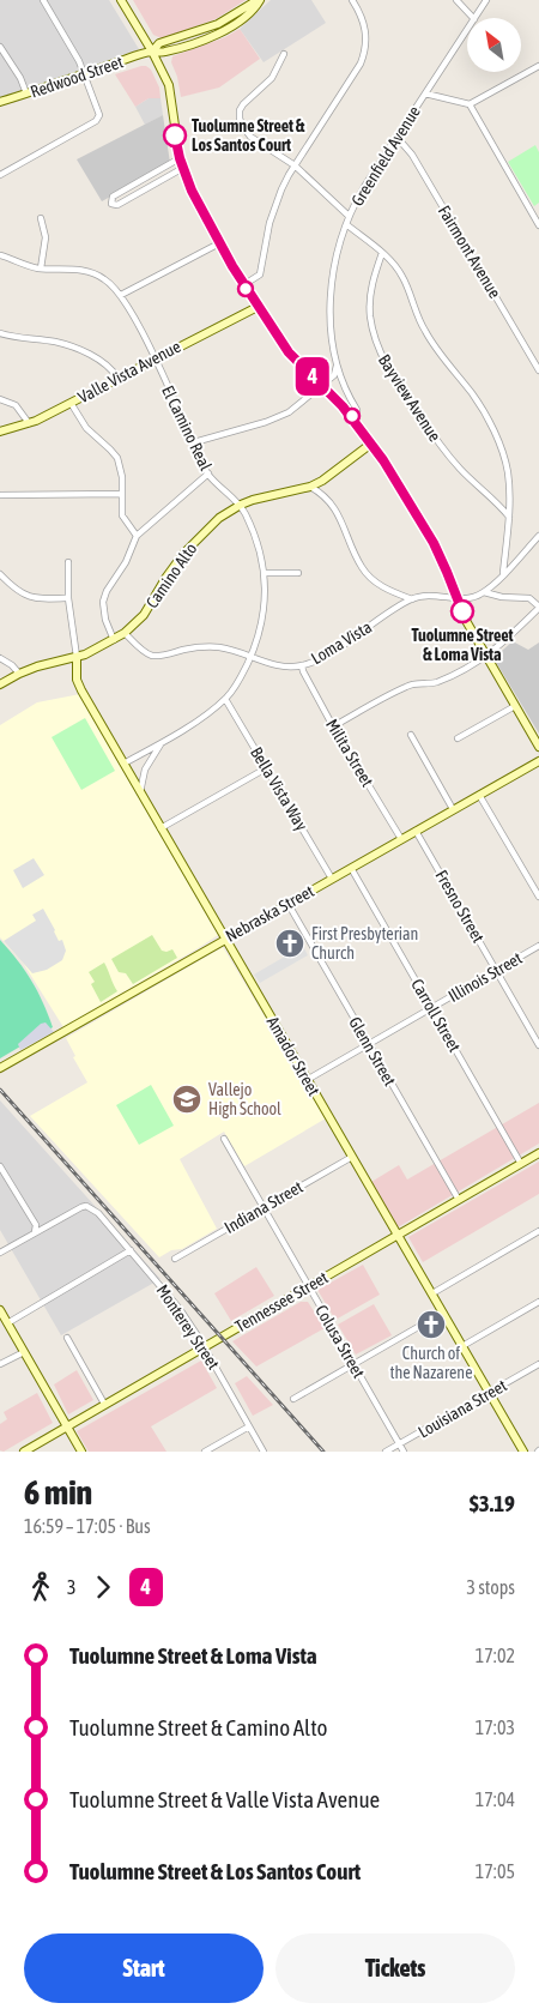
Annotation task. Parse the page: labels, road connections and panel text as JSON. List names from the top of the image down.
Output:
{
  "streets": {
    "street": [
      "Redwood Street",
      "Greenfield Avenue",
      "Fairmont Avenue",
      "Valle Vista Avenue",
      "Bayview Avenue",
      "El Camino Real",
      "Camino Alto",
      "Loma Vista",
      "Milita Street",
      "Bella Vista Way",
      "Fresno Street",
      "Nebraska Street",
      "Illinois Street",
      "Carroll Street",
      "Glenn Street",
      "Amador Street",
      "Indiana Street",
      "Tennessee Street",
      "Monterey Street",
      "Colusa Street",
      "Louisiana Street"
    ]
  },
  "crossings": [
    ["Greenfield Avenue", "Fairmont Avenue"],
    ["Valle Vista Avenue", "El Camino Real"],
    ["El Camino Real", "Camino Alto"],
    ["El Camino Real", "Loma Vista"],
    ["El Camino Real", "Bella Vista Way"],
    ["El Camino Real", "Amador Street"],
    ["Camino Alto", "Loma Vista"],
    ["Camino Alto", "Amador Street"],
    ["Loma Vista", "Milita Street"],
    ["Milita Street", "Nebraska Street"],
    ["Bella Vista Way", "Nebraska Street"],
    ["Fresno Street", "Nebraska Street"],
    ["Fresno Street", "Illinois Street"],
    ["Nebraska Street", "Carroll Street"],
    ["Nebraska Street", "Glenn Street"],
    ["Nebraska Street", "Amador Street"],
    ["Illinois Street", "Carroll Street"],
    ["Illinois Street", "Glenn Street"],
    ["Illinois Street", "Amador Street"],
    ["Carroll Street", "Tennessee Street"],
    ["Glenn Street", "Tennessee Street"],
    ["Amador Street", "Indiana Street"],
    ["Amador Street", "Tennessee Street"],
    ["Amador Street", "Louisiana Street"],
    ["Indiana Street", "Colusa Street"],
    ["Tennessee Street", "Monterey Street"],
    ["Tennessee Street", "Colusa Street"],
    ["Colusa Street", "Louisiana Street"]
  ],
  "places": {
    "other": ["Tuolumne Street & Los Santos Court", "Tuolumne Street & Loma Vista"],
    "church": ["First Presbyterian Church", "Church of the Nazarene"],
    "school or university": ["Vallejo High School"]
  },
  "lines": ["bus line 4"],
  "north": "top left",
  "page": {
    "on_map": "4",
    "heading": ["6 min", "16:59 – 17:05 · Bus", "$3.19"],
    "legs": ["3", "4", "3 stops"],
    "list": [
      {
        "name": "Tuolumne Street & Loma Vista",
        "value": "17:02"
      },
      {
        "name": "Tuolumne Street & Camino Alto",
        "value": "17:03"
      },
      {
        "name": "Tuolumne Street & Valle Vista Avenue",
        "value": "17:04"
      },
      {
        "name": "Tuolumne Street & Los Santos Court",
        "value": "17:05"
      }
    ],
    "buttons": ["Start", "Tickets"]
  }
}
